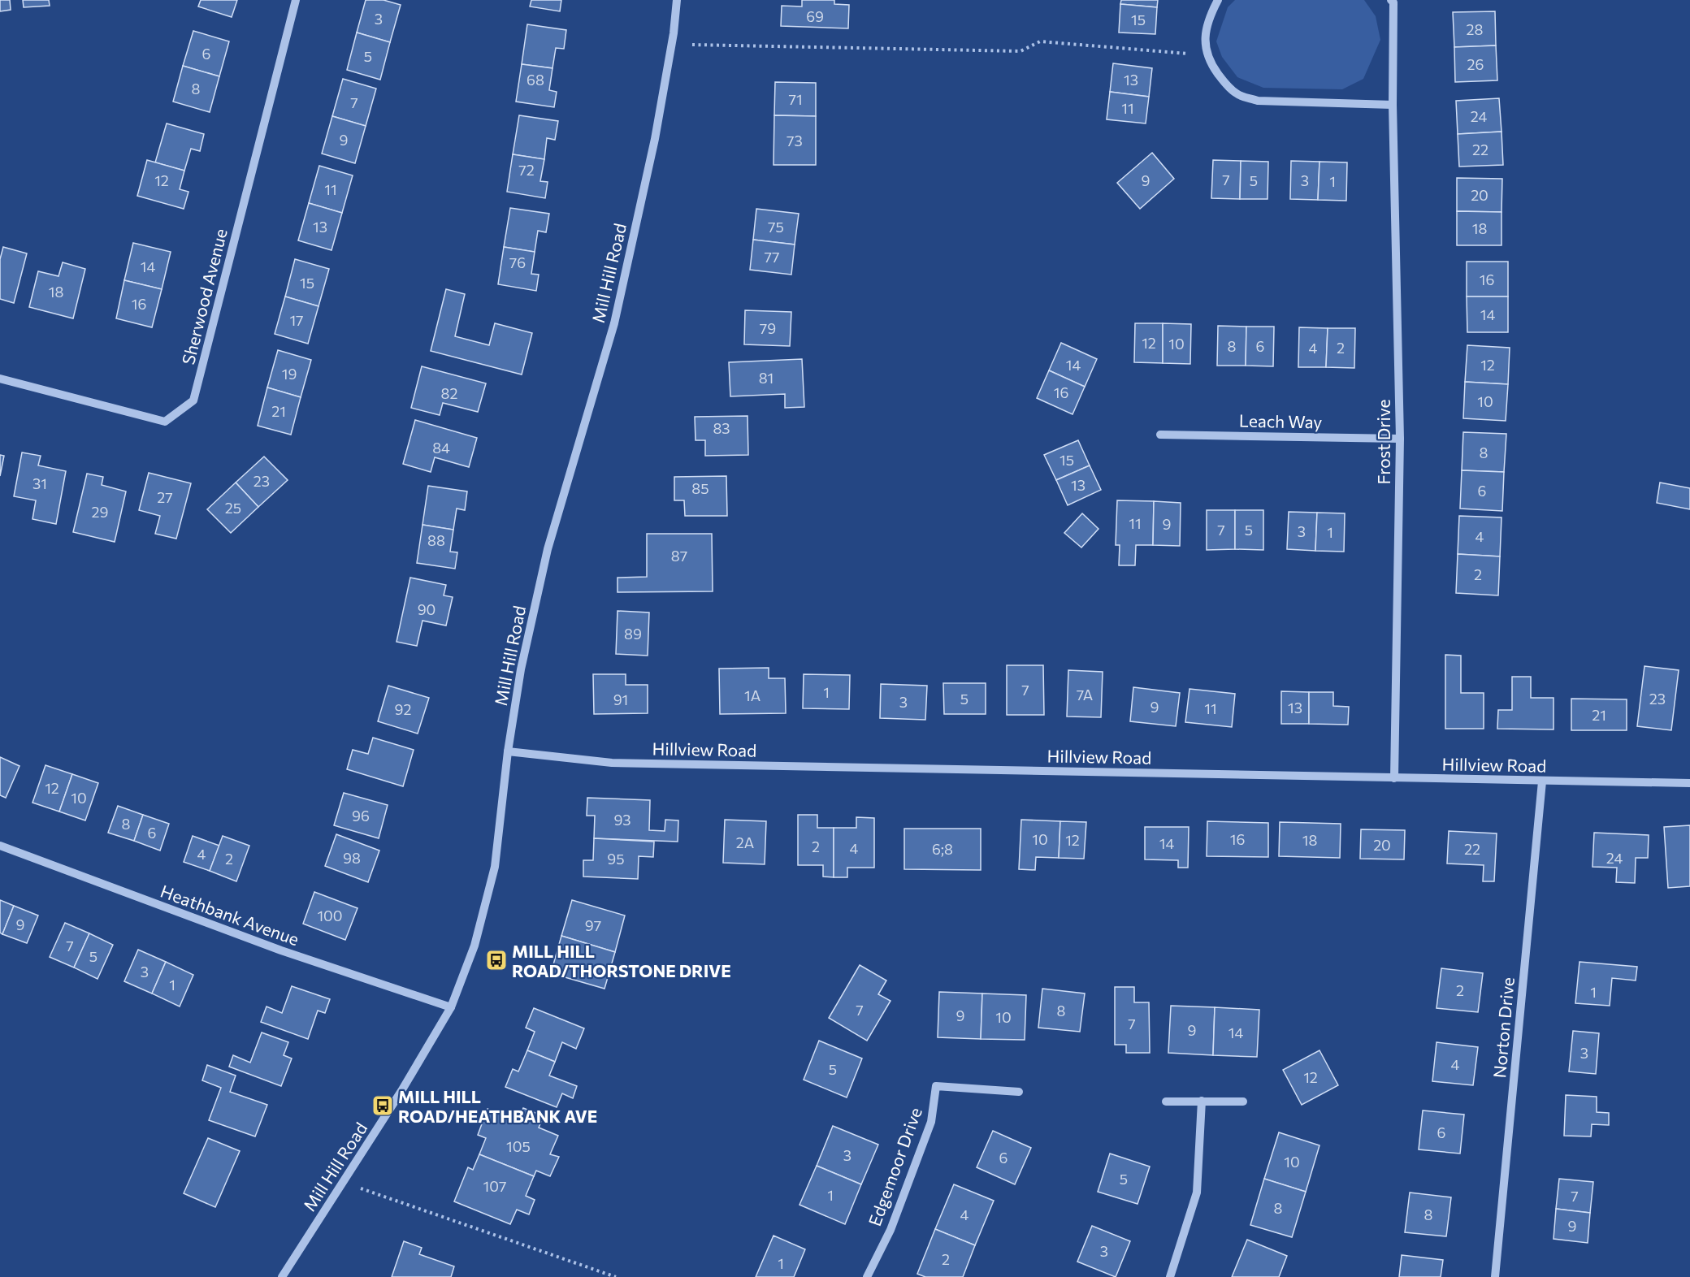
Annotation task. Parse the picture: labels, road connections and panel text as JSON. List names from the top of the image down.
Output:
{
  "streets": {
    "street": [
      "Mill Hill Road",
      "Sherwood Avenue",
      "Leach Way",
      "Frost Drive",
      "Hillview Road",
      "Heathbank Avenue",
      "Norton Drive",
      "Edgemoor Drive"
    ]
  },
  "crossings": [
    ["Mill Hill Road", "Hillview Road"],
    ["Mill Hill Road", "Heathbank Avenue"],
    ["Leach Way", "Frost Drive"],
    ["Frost Drive", "Hillview Road"],
    ["Hillview Road", "Norton Drive"]
  ],
  "places": {
    "bus stop": ["MILL HILL ROAD/THORSTONE DRIVE", "MILL HILL ROAD/HEATHBANK AVE"]
  },
  "house_numbers": [
    "69",
    "3",
    "15",
    "28",
    "6",
    "5",
    "26",
    "68",
    "13",
    "8",
    "71",
    "7",
    "11",
    "24",
    "9",
    "73",
    "22",
    "72",
    "7",
    "12",
    "9",
    "5",
    "3",
    "1",
    "11",
    "20",
    "13",
    "75",
    "18",
    "77",
    "76",
    "14",
    "16",
    "15",
    "18",
    "16",
    "14",
    "17",
    "79",
    "12",
    "10",
    "8",
    "6",
    "4",
    "2",
    "14",
    "12",
    "19",
    "81",
    "16",
    "82",
    "10",
    "21",
    "83",
    "84",
    "8",
    "15",
    "23",
    "31",
    "13",
    "85",
    "6",
    "27",
    "25",
    "29",
    "11",
    "9",
    "7",
    "5",
    "3",
    "1",
    "4",
    "88",
    "87",
    "2",
    "90",
    "89",
    "7",
    "1",
    "7A",
    "1A",
    "5",
    "23",
    "91",
    "3",
    "9",
    "13",
    "11",
    "92",
    "21",
    "12",
    "10",
    "96",
    "93",
    "8",
    "6",
    "10",
    "16",
    "12",
    "18",
    "2A",
    "14",
    "20",
    "2",
    "4",
    "6;8",
    "22",
    "4",
    "98",
    "24",
    "2",
    "95",
    "100",
    "9",
    "97",
    "7",
    "5",
    "3",
    "1",
    "2",
    "1",
    "7",
    "8",
    "9",
    "10",
    "7",
    "9",
    "14",
    "3",
    "4",
    "5",
    "12",
    "6",
    "105",
    "3",
    "6",
    "10",
    "5",
    "107",
    "1",
    "7",
    "8",
    "4",
    "8",
    "9",
    "3",
    "2",
    "1"
  ]
}
